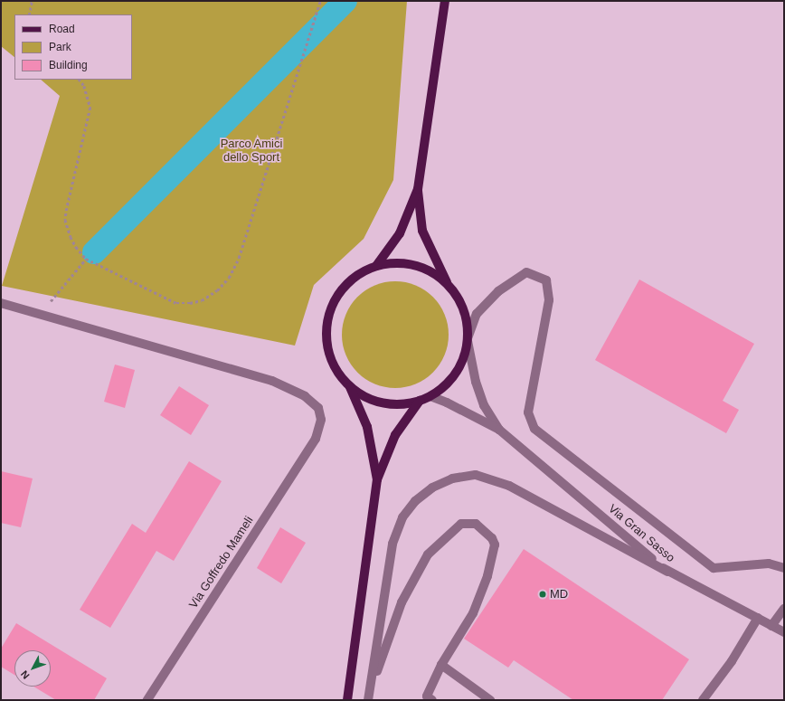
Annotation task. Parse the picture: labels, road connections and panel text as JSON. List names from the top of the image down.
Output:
{
  "streets": {
    "street": ["Via Gran Sasso", "Via Goffredo Mameli"]
  },
  "parks": ["Parco Amici dello Sport"],
  "places": ["MD"],
  "legend": ["Road", "Park", "Building"],
  "north": "bottom left"
}
